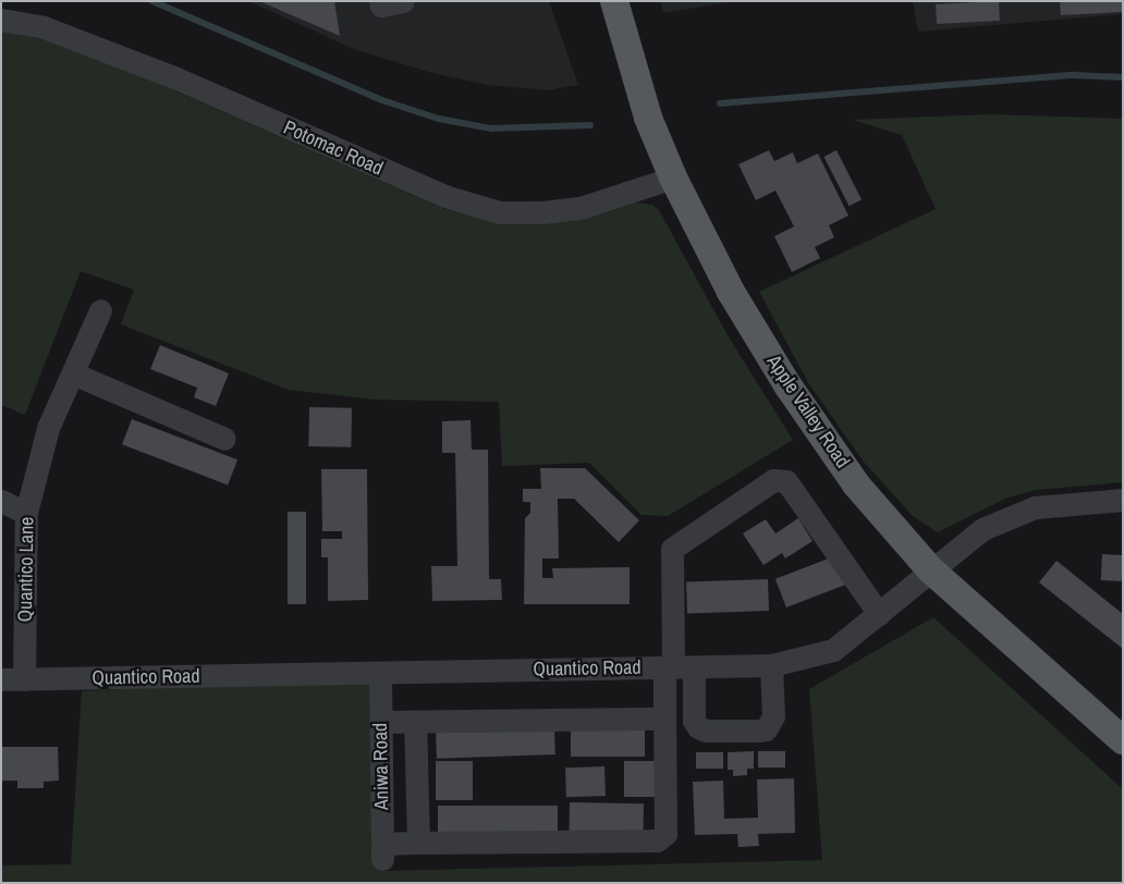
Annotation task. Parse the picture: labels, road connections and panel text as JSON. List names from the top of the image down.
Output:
{
  "streets": {
    "main road": ["Apple Valley Road"],
    "street": [
      "Potomac Road",
      "Quantico Lane",
      "Quantico Road",
      "Aniwa Road"
    ]
  },
  "crossings": [
    ["Potomac Road", "Apple Valley Road"],
    ["Apple Valley Road", "Quantico Road"],
    ["Quantico Lane", "Quantico Road"],
    ["Quantico Road", "Aniwa Road"]
  ]
}
